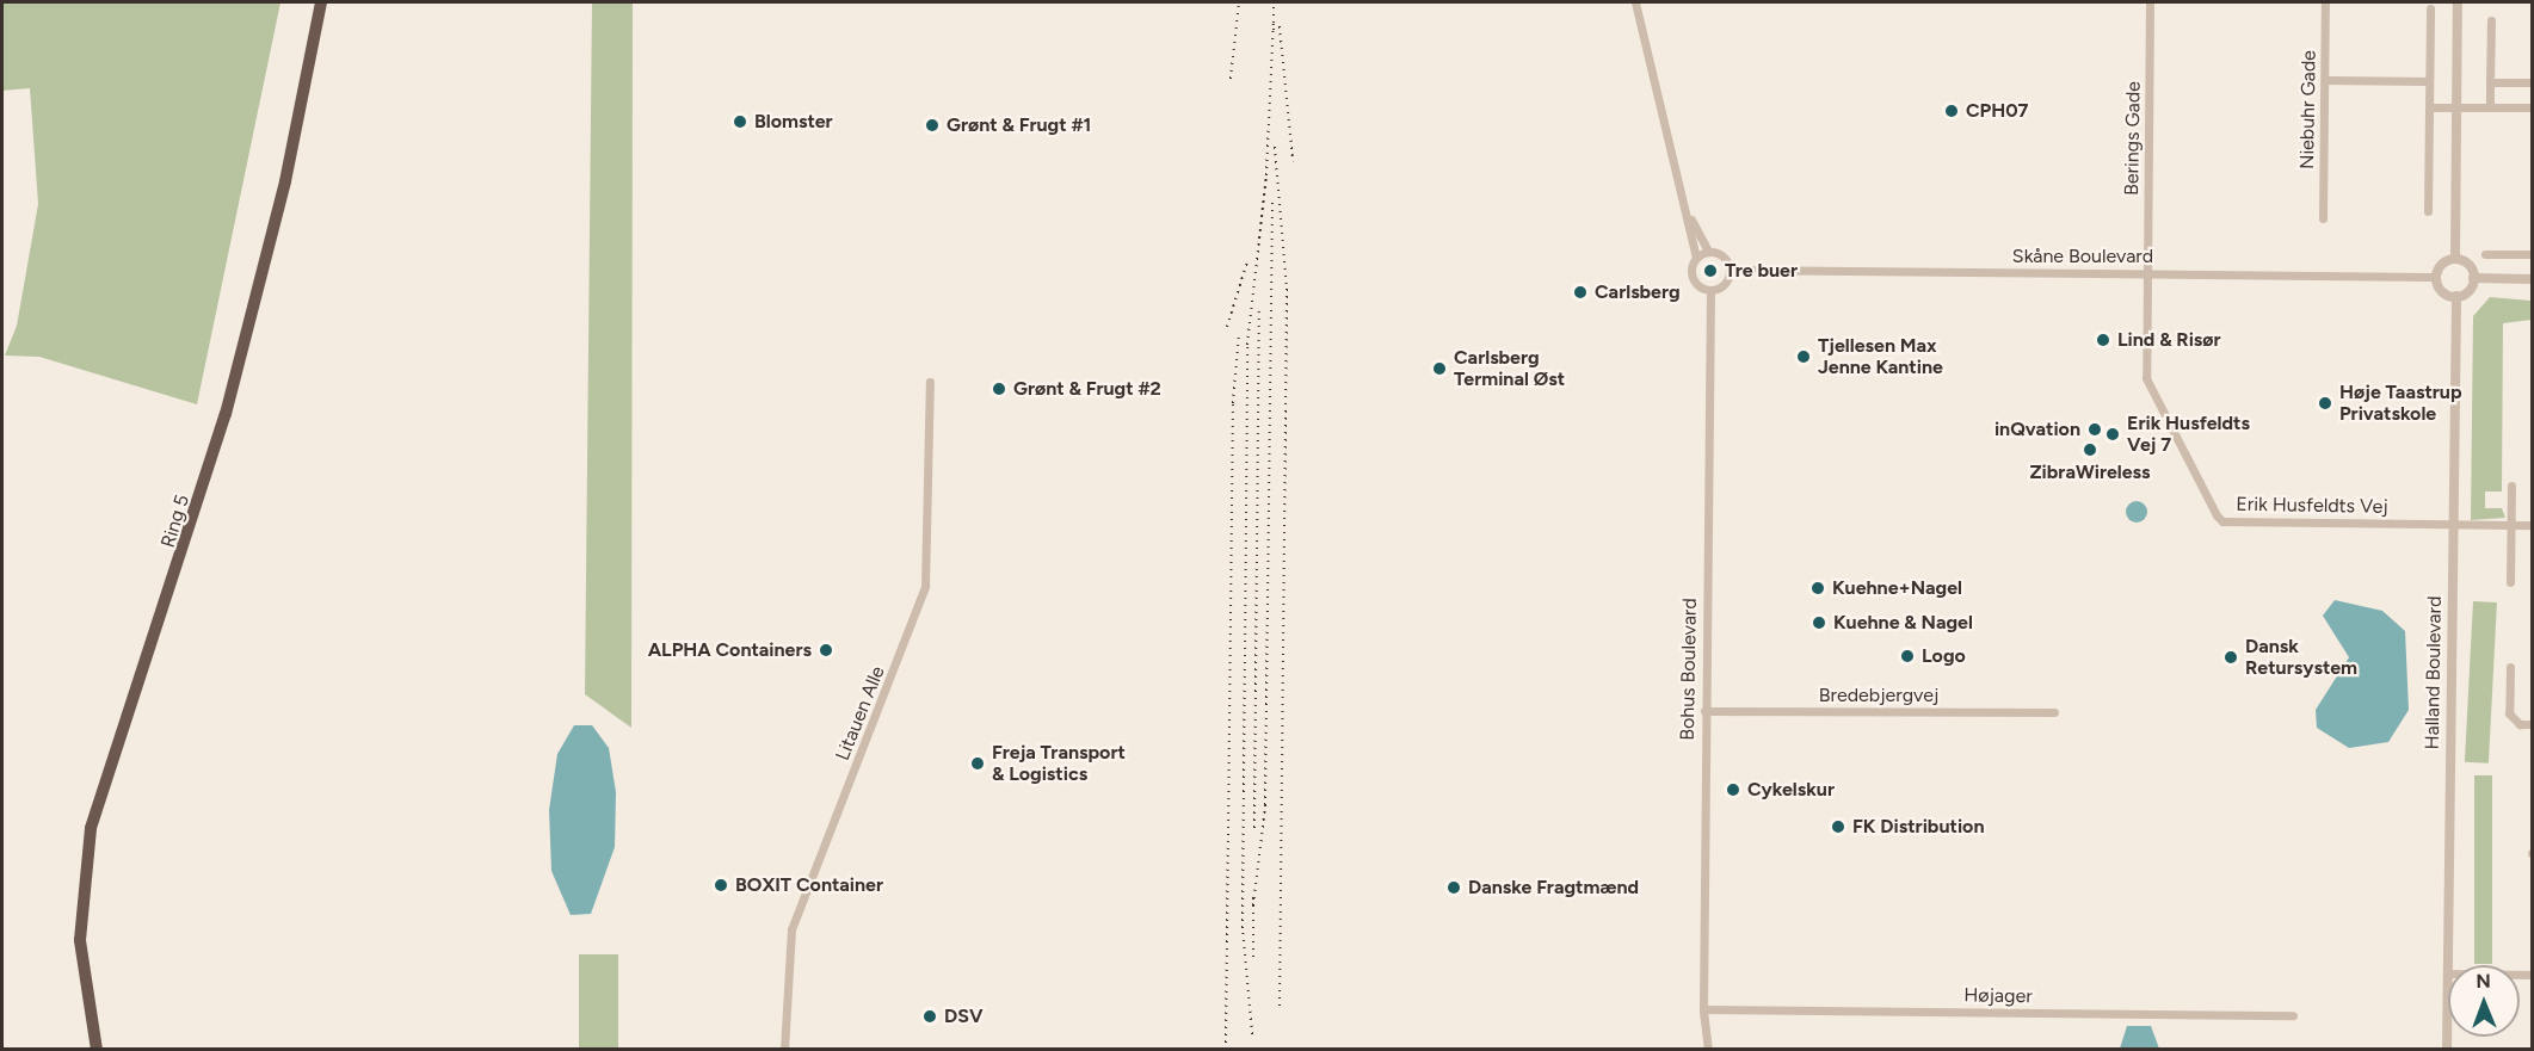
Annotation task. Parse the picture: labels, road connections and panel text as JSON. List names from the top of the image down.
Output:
{
  "streets": {
    "highway": ["Ring 5"],
    "street": [
      "Niebuhr Gade",
      "Berings Gade",
      "Skåne Boulevard",
      "Erik Husfeldts Vej",
      "Bohus Boulevard",
      "Halland Boulevard",
      "Bredebjergvej",
      "Litauen Alle",
      "Højager"
    ]
  },
  "crossings": [
    ["Berings Gade", "Skåne Boulevard"],
    ["Berings Gade", "Erik Husfeldts Vej"],
    ["Skåne Boulevard", "Erik Husfeldts Vej"],
    ["Skåne Boulevard", "Bohus Boulevard"],
    ["Skåne Boulevard", "Halland Boulevard"],
    ["Erik Husfeldts Vej", "Halland Boulevard"],
    ["Bohus Boulevard", "Bredebjergvej"],
    ["Bohus Boulevard", "Højager"]
  ],
  "places": [
    "CPH07",
    "Blomster",
    "Grønt & Frugt #1",
    "Tre buer",
    "Carlsberg",
    "Lind & Risør",
    "Tjellesen Max Jenne Kantine",
    "Carlsberg Terminal Øst",
    "Grønt & Frugt #2",
    "Høje Taastrup Privatskole",
    "inQvation",
    "Erik Husfeldts Vej 7",
    "ZibraWireless",
    "Kuehne+Nagel",
    "Kuehne & Nagel",
    "ALPHA Containers",
    "Logo",
    "Dansk Retursystem",
    "Freja Transport & Logistics",
    "Cykelskur",
    "FK Distribution",
    "BOXIT Container",
    "Danske Fragtmænd",
    "DSV"
  ],
  "north": "top"
}
